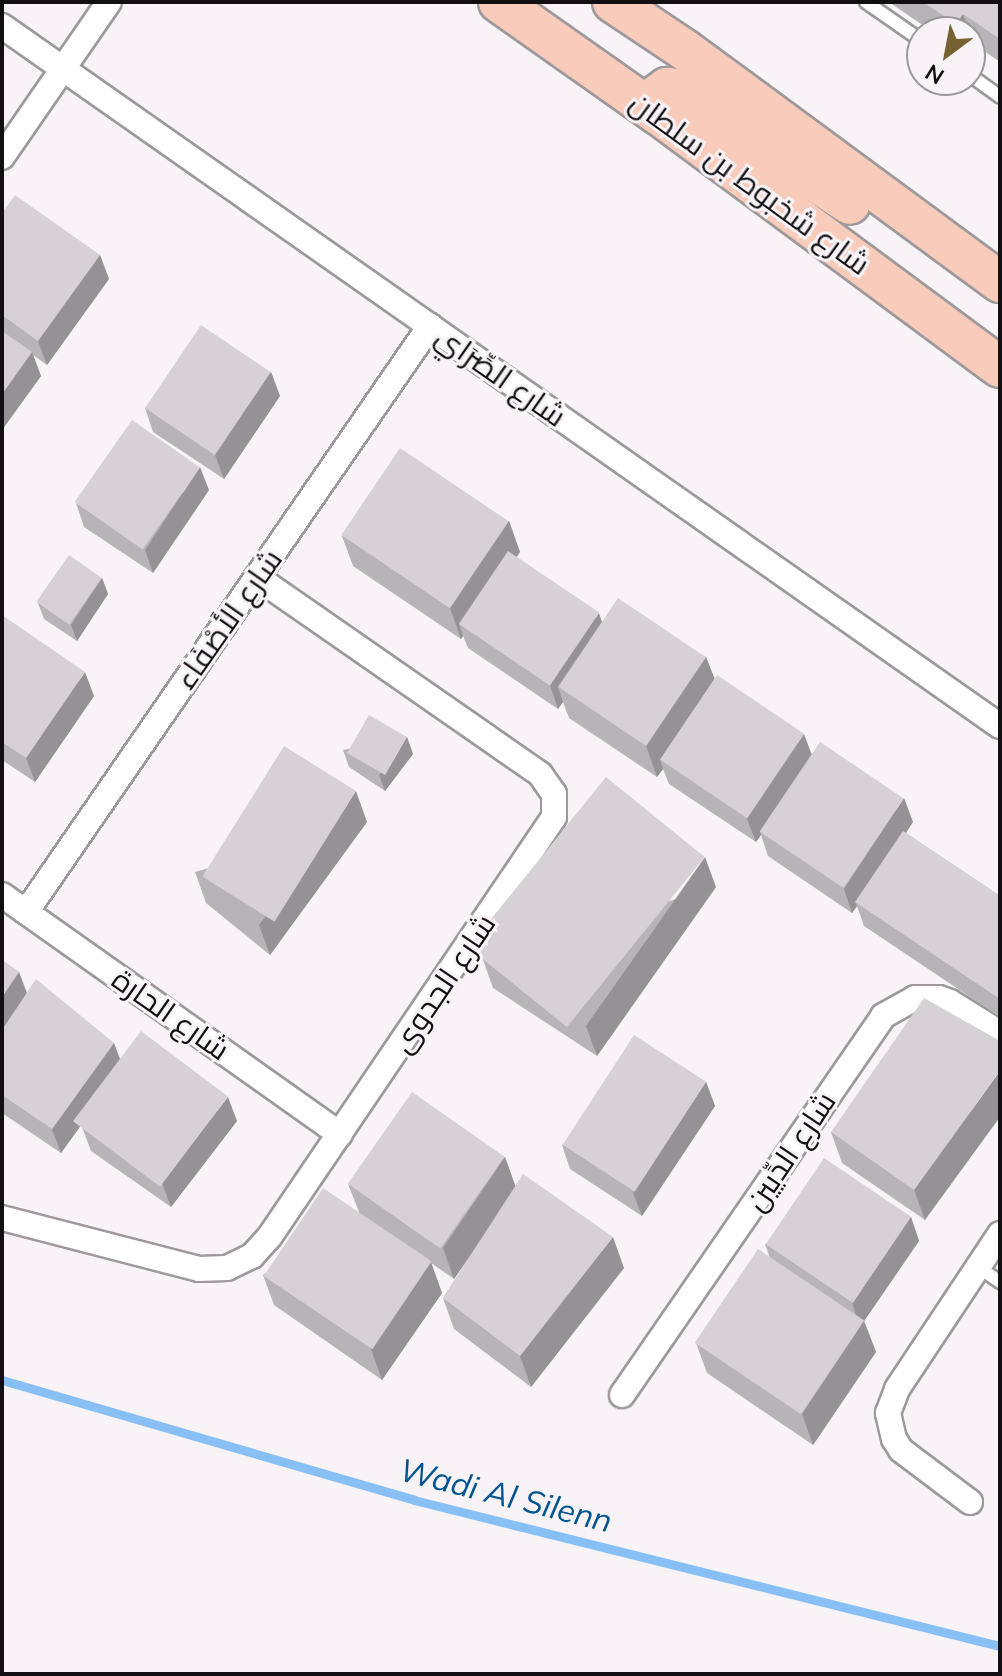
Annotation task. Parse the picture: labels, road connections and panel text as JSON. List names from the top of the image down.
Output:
{
  "streets": {
    "main road": ["شارع شخبوط بن سلطان"],
    "street": [
      "شارع الصِّرَاي",
      "شارع الأَصْفَاء",
      "شارع الجدوى",
      "شارع الحارة",
      "شارع الدِّيين"
    ]
  },
  "crossings": [
    ["شارع الصِّرَاي", "شارع الأَصْفَاء"],
    ["شارع الأَصْفَاء", "شارع الجدوى"],
    ["شارع الأَصْفَاء", "شارع الحارة"],
    ["شارع الجدوى", "شارع الحارة"]
  ],
  "water": ["Wadi Al Silenn"],
  "north": "bottom left"
}
